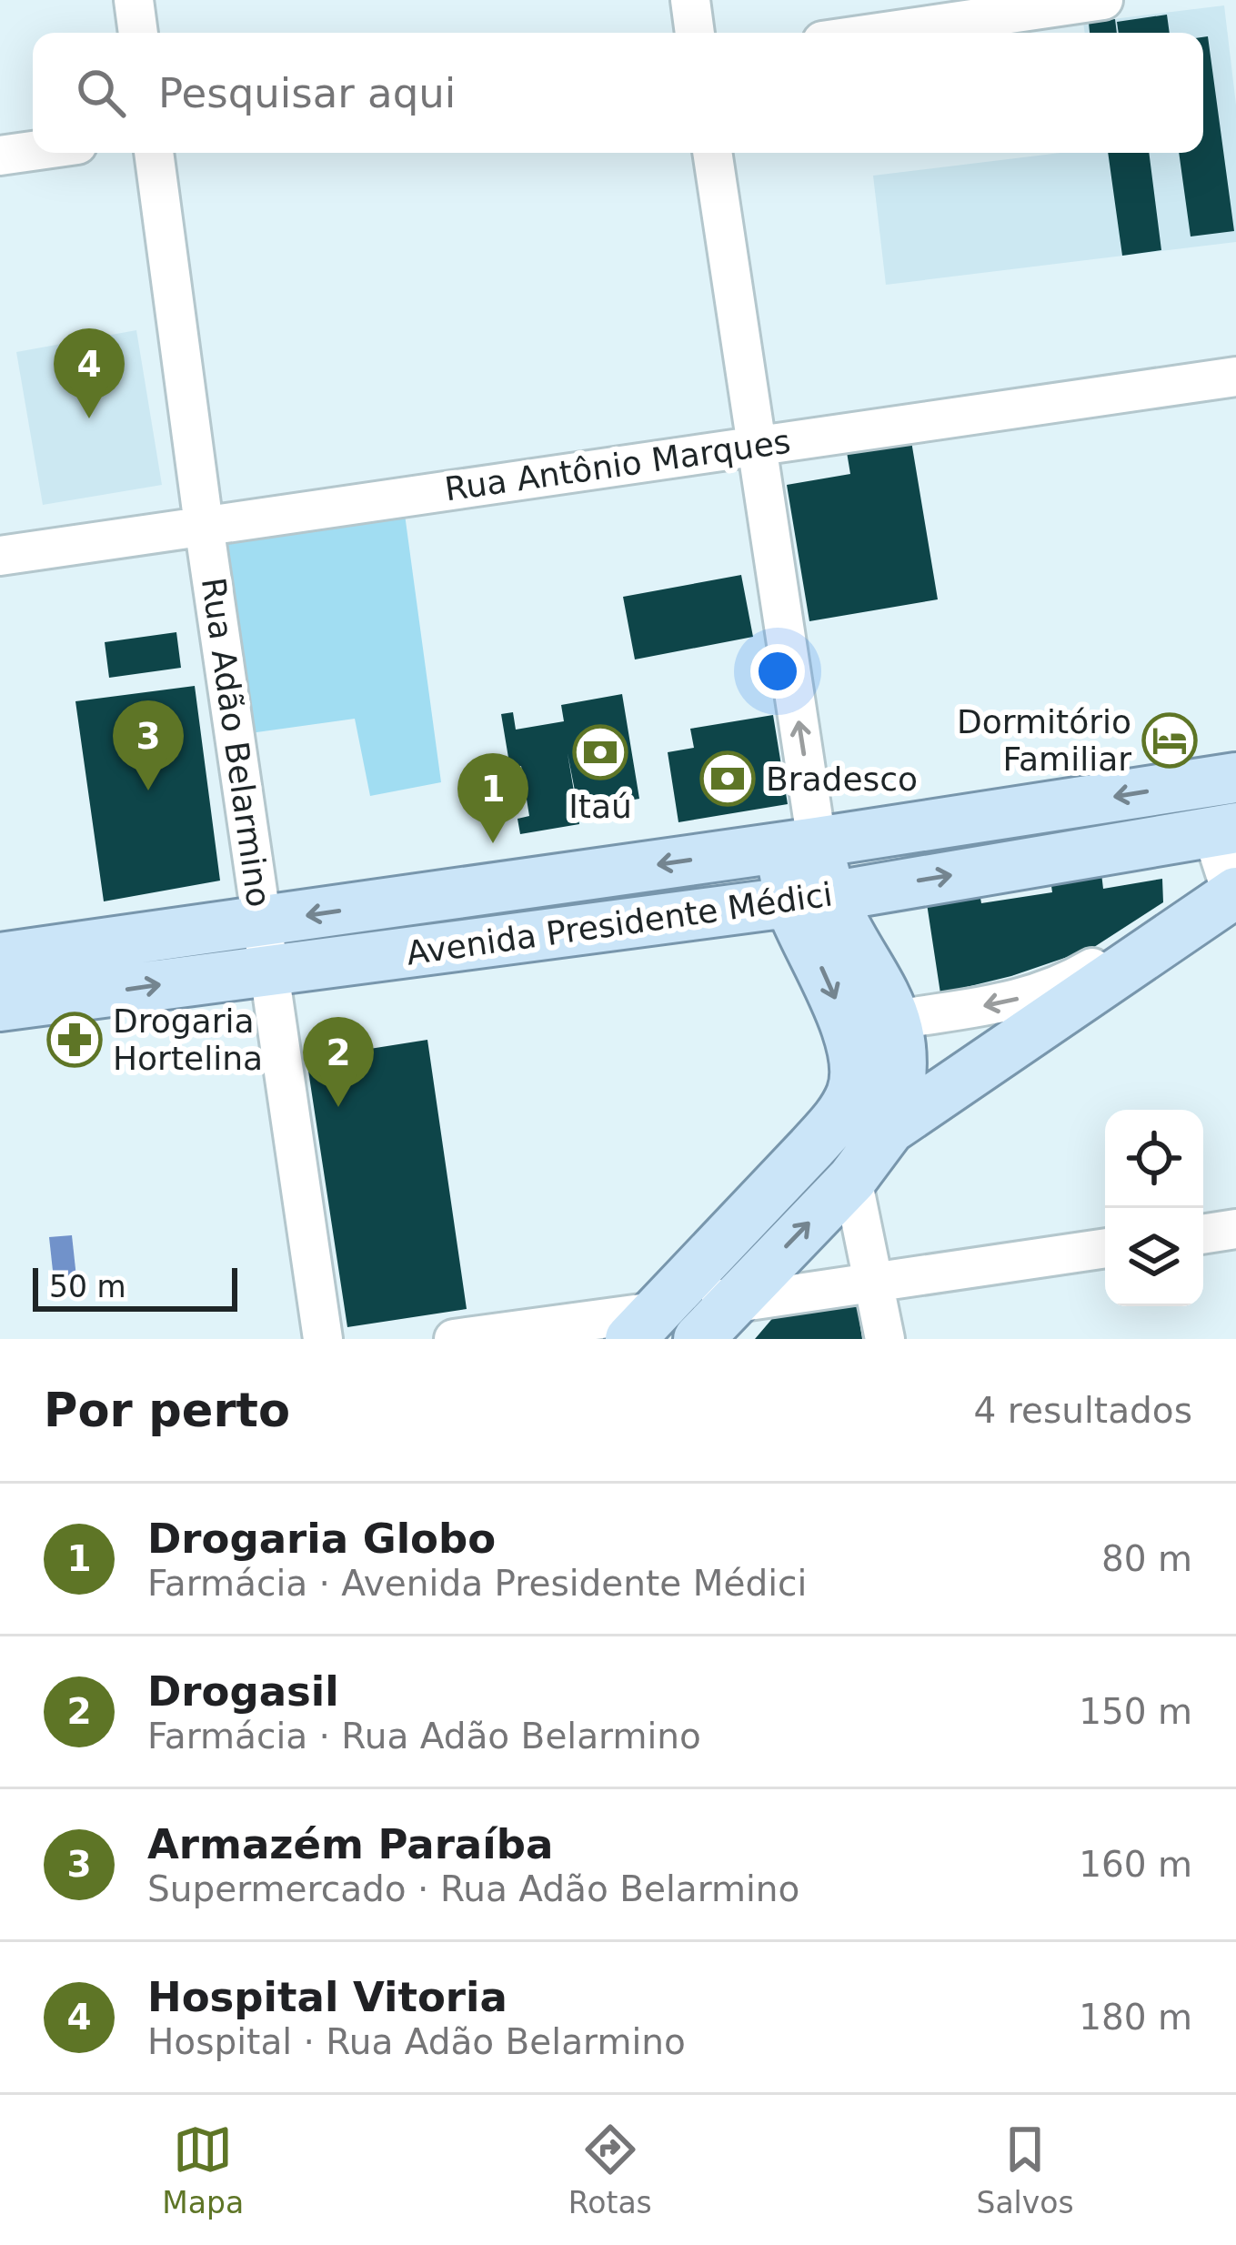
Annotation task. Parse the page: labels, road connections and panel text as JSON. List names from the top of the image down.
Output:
{
  "streets": {
    "main road": ["Avenida Presidente Médici"],
    "street": ["Rua Antônio Marques", "Rua Adão Belarmino"]
  },
  "crossings": [
    ["Rua Antônio Marques", "Rua Adão Belarmino"],
    ["Rua Adão Belarmino", "Avenida Presidente Médici"]
  ],
  "places": {
    "hotel": ["Dormitório Familiar"],
    "bank": ["Itaú", "Bradesco"],
    "pharmacy": ["Drogaria Hortelina"]
  },
  "scale_bar": "50 m",
  "page": {
    "search": "Pesquisar aqui",
    "pins": [
      "4",
      "3",
      "1",
      "2"
    ],
    "scale": "50 m",
    "heading": ["Por perto", "4 resultados"],
    "list": [
      {
        "mark": "1",
        "name": "Drogaria Globo",
        "note": "Farmácia · Avenida Presidente Médici",
        "value": "80 m"
      },
      {
        "mark": "2",
        "name": "Drogasil",
        "note": "Farmácia · Rua Adão Belarmino",
        "value": "150 m"
      },
      {
        "mark": "3",
        "name": "Armazém Paraíba",
        "note": "Supermercado · Rua Adão Belarmino",
        "value": "160 m"
      },
      {
        "mark": "4",
        "name": "Hospital Vitoria",
        "note": "Hospital · Rua Adão Belarmino",
        "value": "180 m"
      }
    ],
    "nav": ["Mapa", "Rotas", "Salvos"]
  }
}
